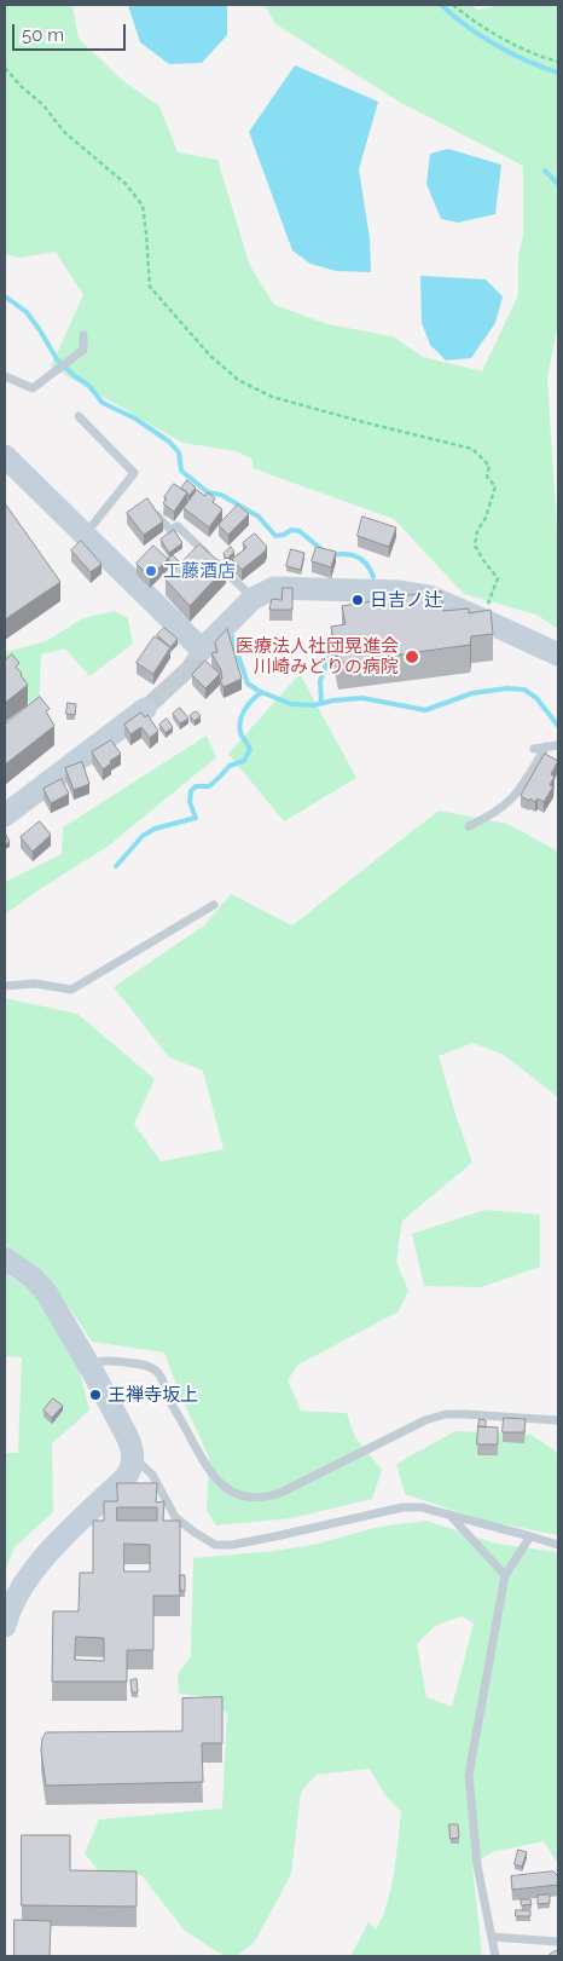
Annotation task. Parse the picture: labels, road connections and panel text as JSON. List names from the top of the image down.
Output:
{
  "places": [
    "工藤酒店",
    "日吉ノ辻",
    "医療法人社団晃進会 川崎みどりの病院",
    "王禅寺坂上"
  ],
  "scale_bar": "50 m"
}
